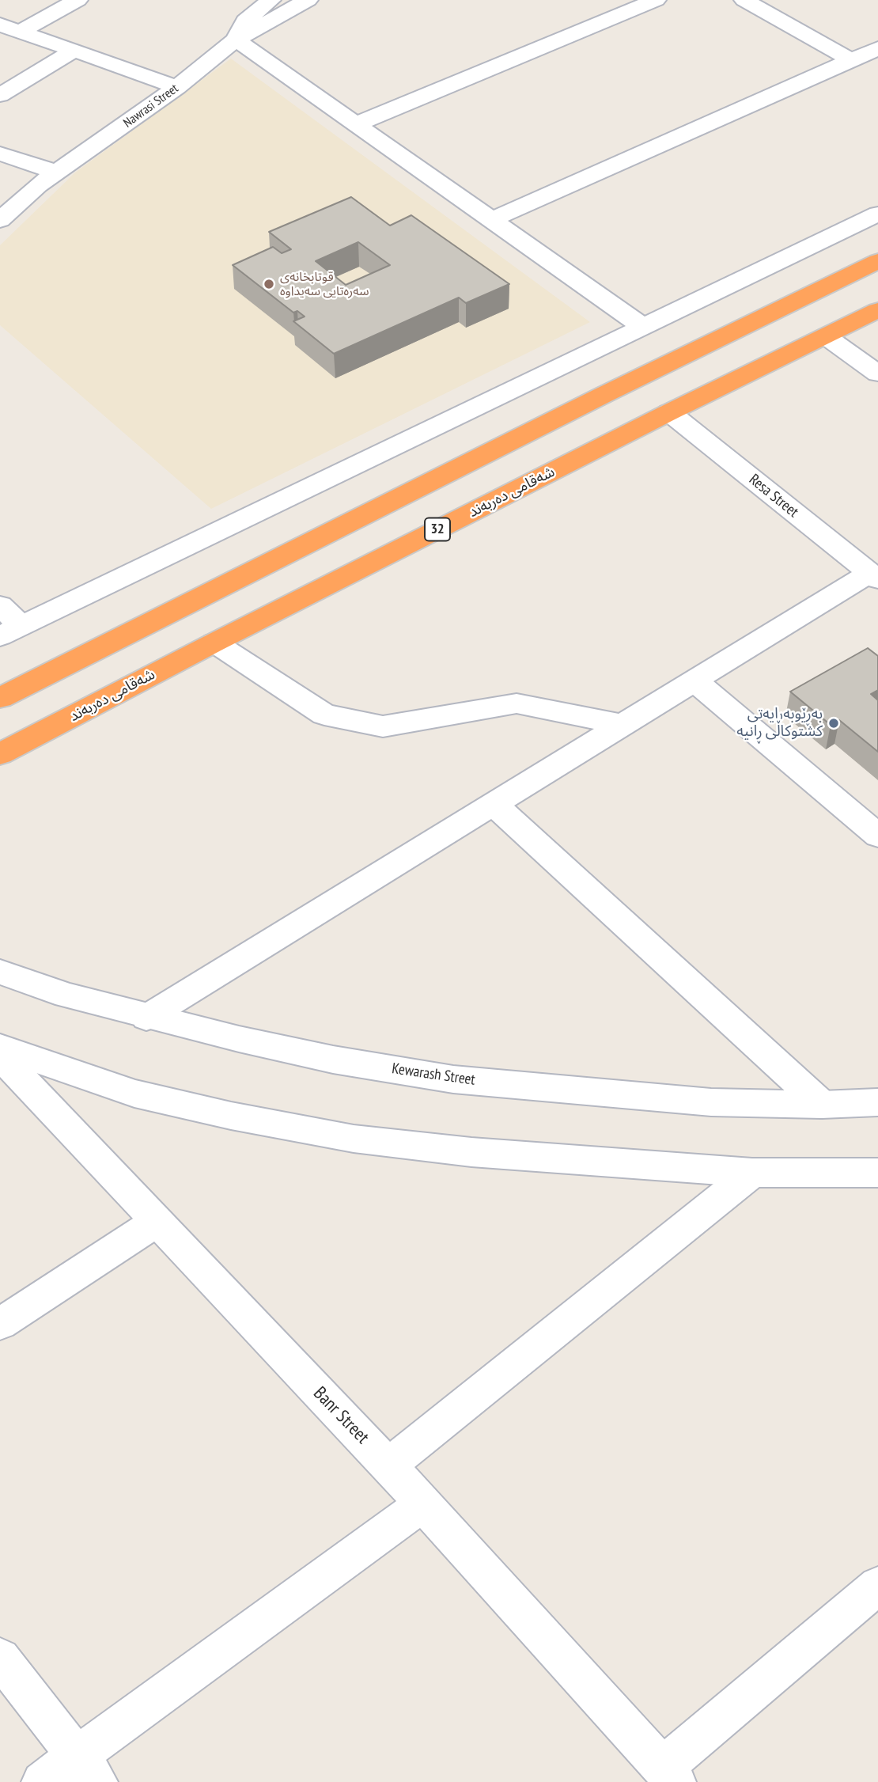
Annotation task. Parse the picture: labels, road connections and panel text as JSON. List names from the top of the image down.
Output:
{
  "streets": {
    "highway": ["شەقامی دەربەند", "32"],
    "street": [
      "Nawrasi Street",
      "Resa Street",
      "Kewarash Street",
      "Banr Street"
    ]
  },
  "crossings": [
    ["شەقامی دەربەند", "Resa Street"]
  ],
  "places": ["قوتابخانەی سەرەتایی سەیداوە", "بەڕێوبەرایەتی کشتوکاڵی ڕانیە"]
}
